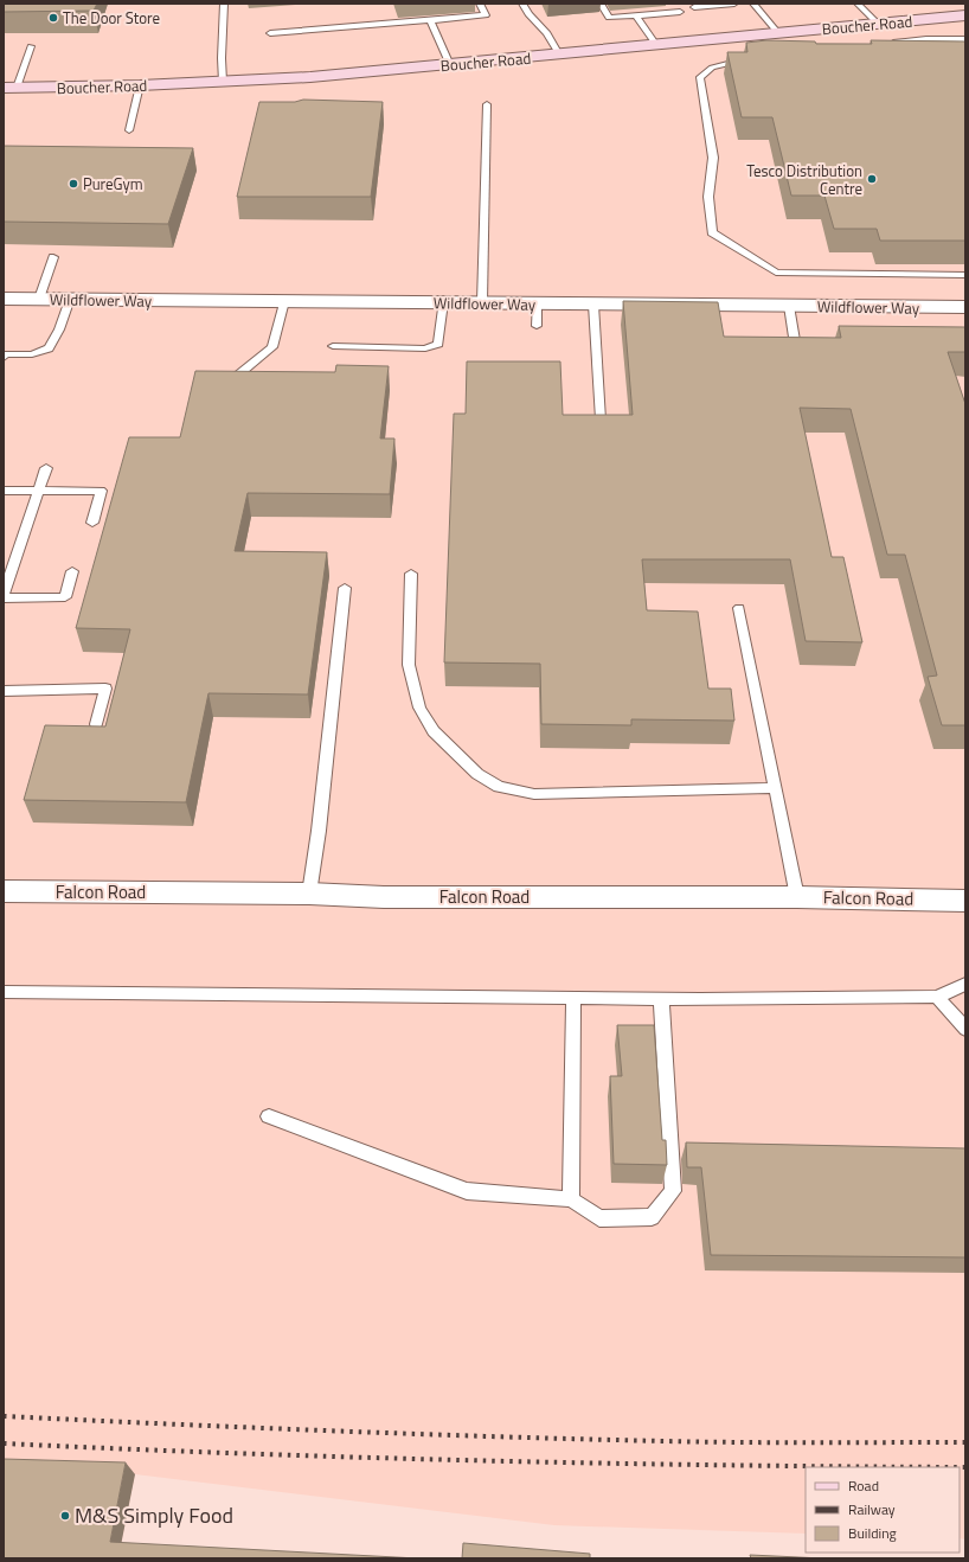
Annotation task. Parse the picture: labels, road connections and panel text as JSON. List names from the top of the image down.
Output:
{
  "streets": {
    "street": ["Boucher Road", "Wildflower Way", "Falcon Road"]
  },
  "places": [
    "The Door Store",
    "Tesco Distribution Centre",
    "PureGym",
    "M&S Simply Food"
  ],
  "legend": ["Road", "Railway", "Building"]
}
